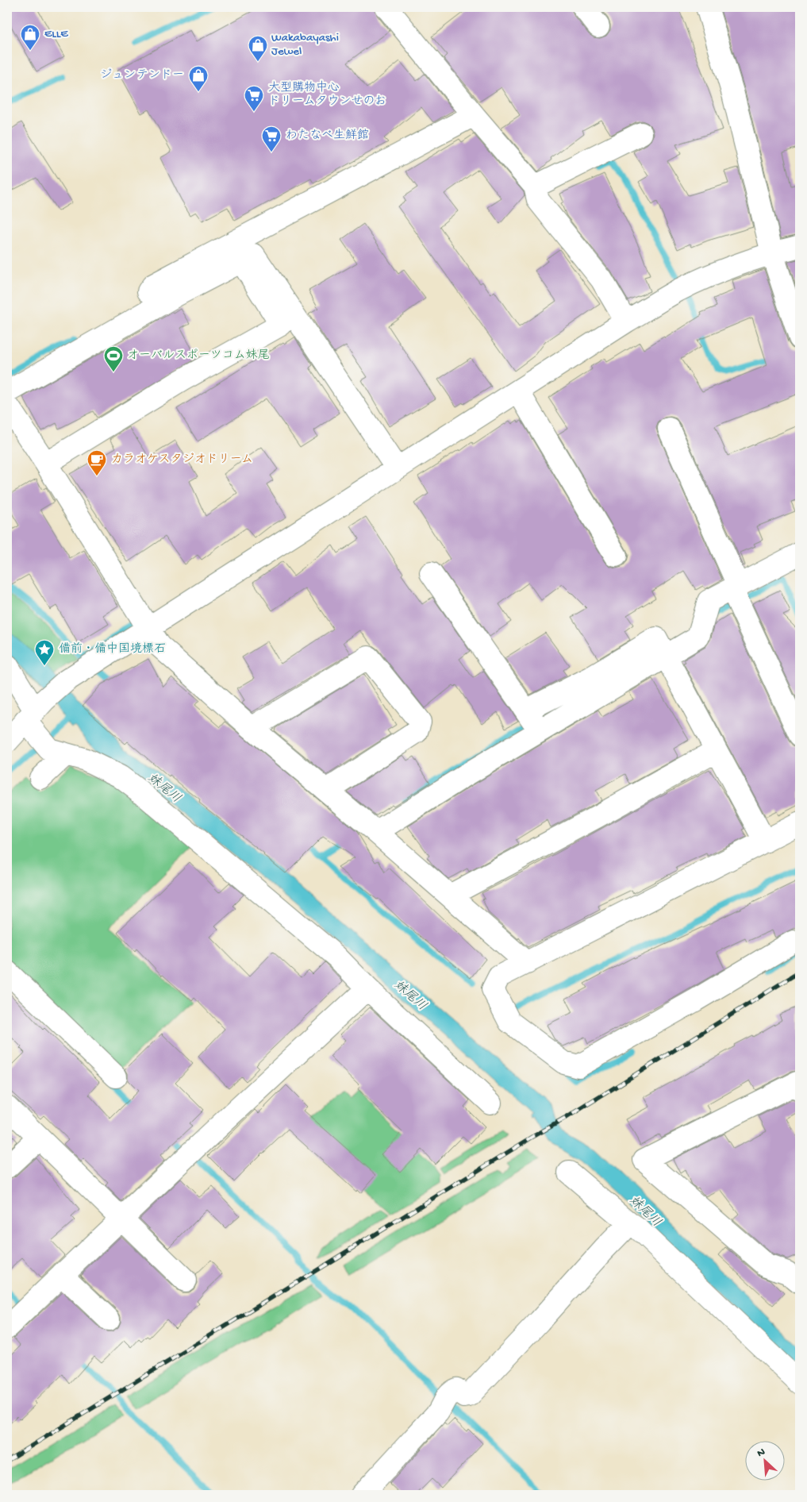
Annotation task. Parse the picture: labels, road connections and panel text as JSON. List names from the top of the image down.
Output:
{
  "water": ["妹尾川"],
  "places": {
    "shop": ["ELLE", "Wakabayashi Jewel", "ジュンテンドー"],
    "supermarket": ["大型購物中心 ドリームタウンせのお", "わたなべ生鮮館"],
    "sports": ["オーバルスポーツコム妹尾"],
    "cafe": ["カラオケスタジオドリーム"],
    "place": ["備前・備中国境標石"]
  },
  "north": "top left"
}
